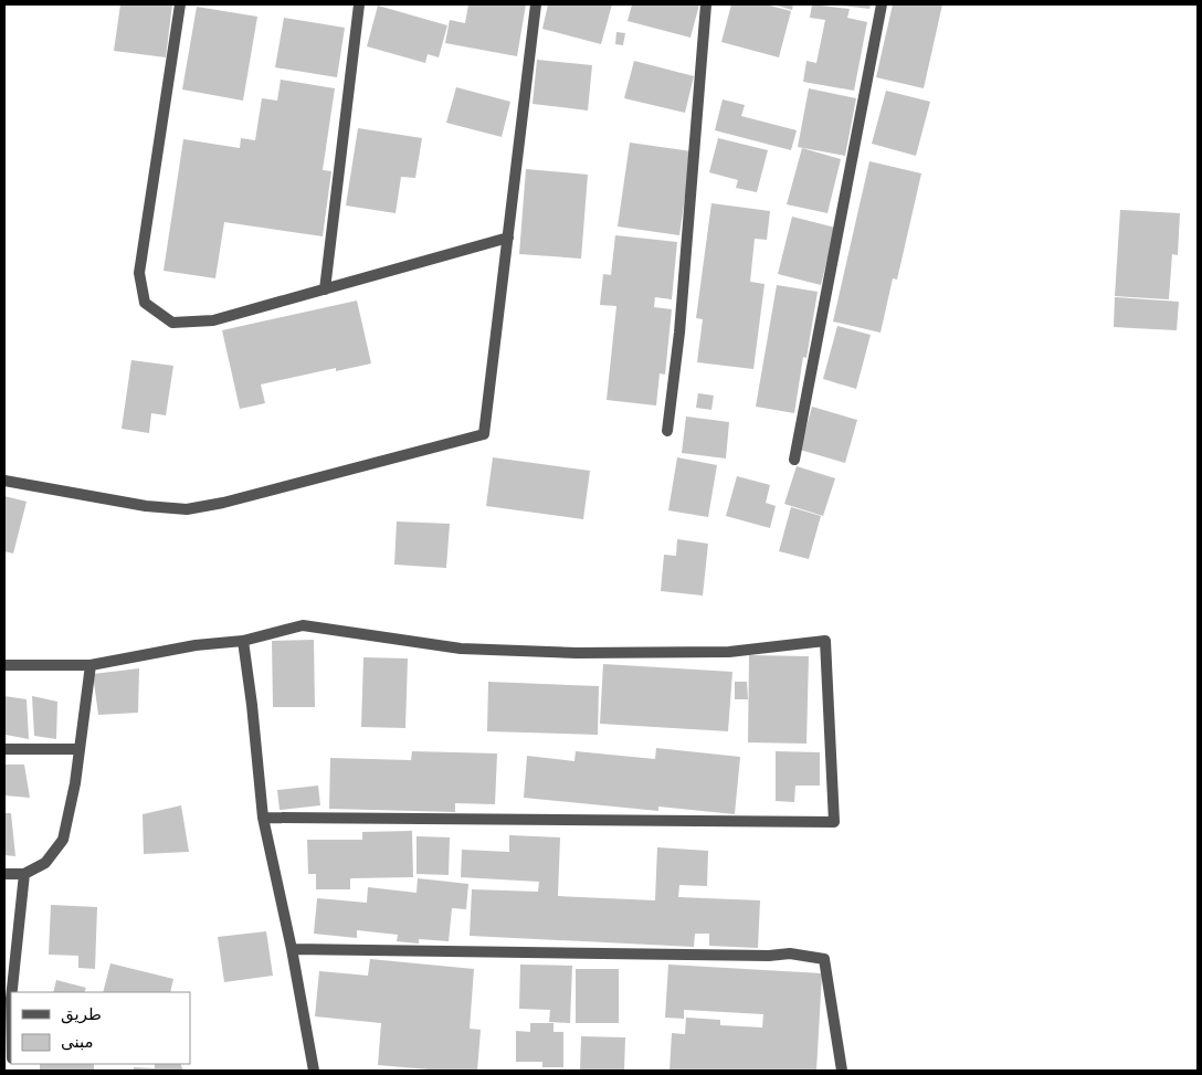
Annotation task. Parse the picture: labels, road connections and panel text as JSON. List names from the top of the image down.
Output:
{
  "legend": ["طريق", "مبنى"]
}
